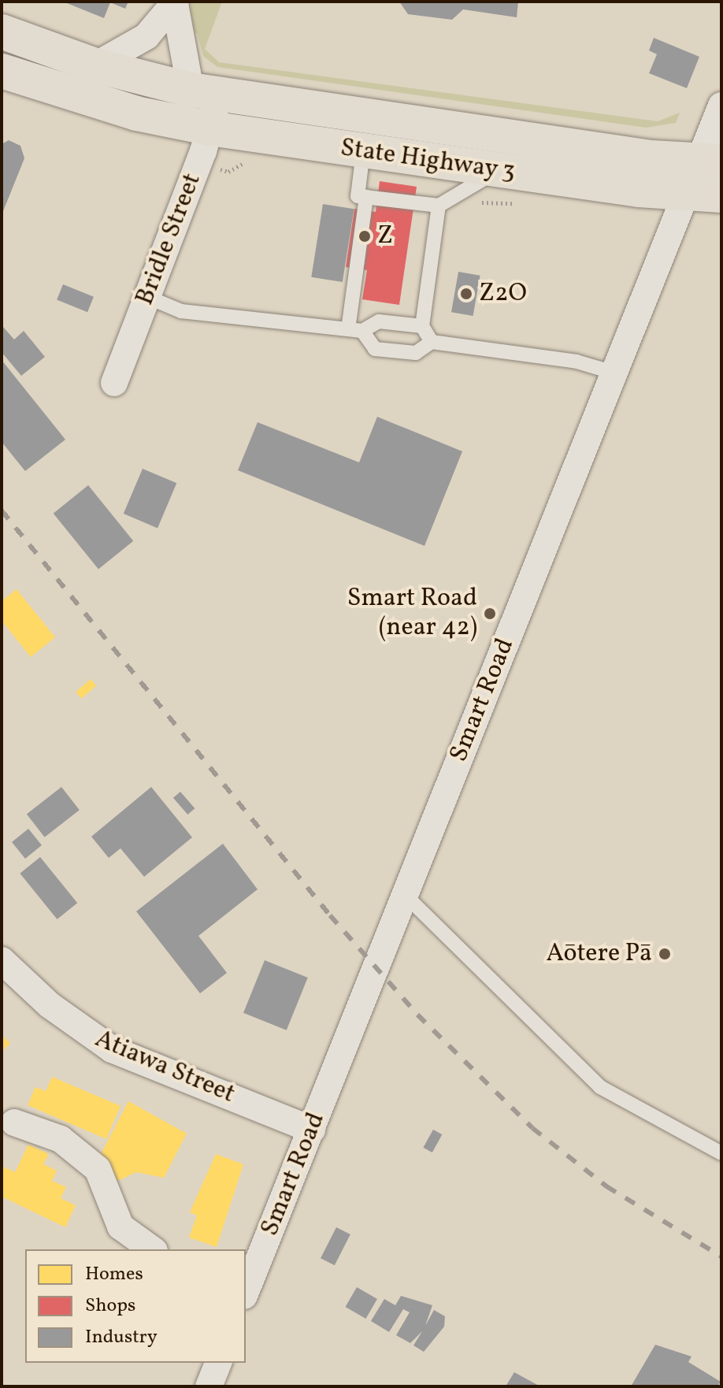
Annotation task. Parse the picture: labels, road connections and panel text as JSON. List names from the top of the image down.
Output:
{
  "streets": {
    "highway": ["State Highway 3"],
    "street": ["Bridle Street", "Smart Road", "Atiawa Street"]
  },
  "crossings": [
    ["State Highway 3", "Bridle Street"],
    ["State Highway 3", "Smart Road"],
    ["Smart Road", "Atiawa Street"]
  ],
  "places": [
    "Z",
    "Z2O",
    "Smart Road (near 42)",
    "Aōtere Pā"
  ],
  "legend": ["Homes", "Shops", "Industry"]
}
